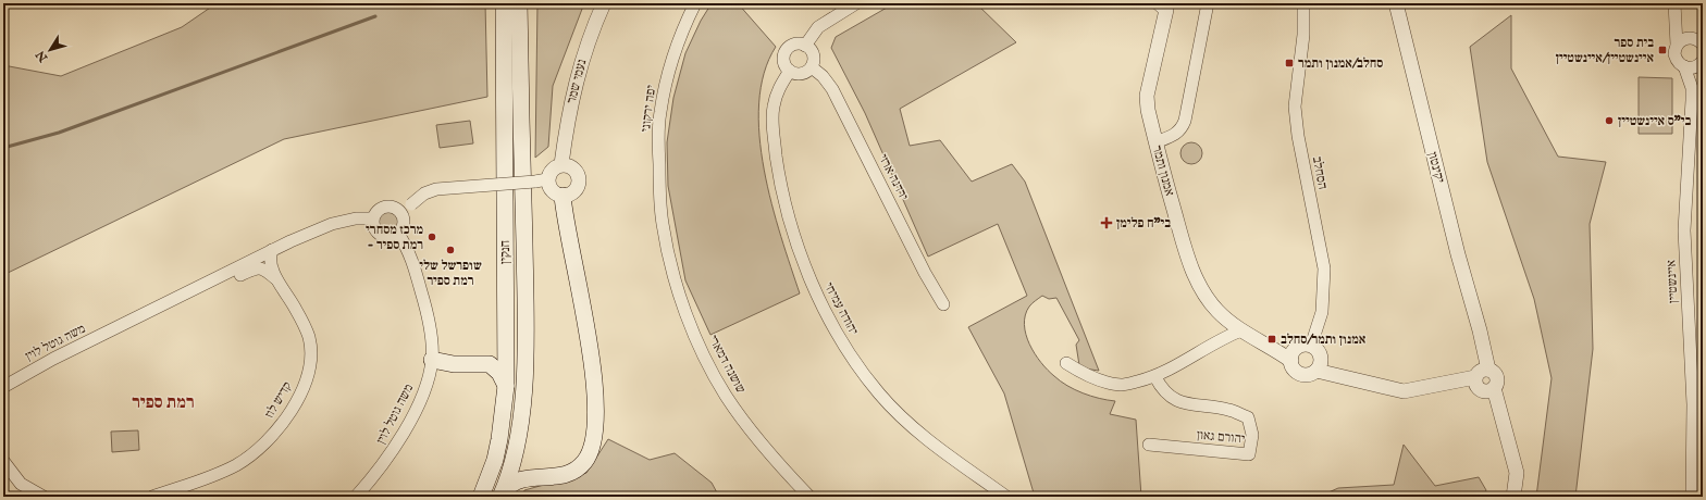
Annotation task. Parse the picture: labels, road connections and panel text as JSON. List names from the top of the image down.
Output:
{
  "streets": {
    "main road": ["חנקין"],
    "street": [
      "נעמי שמר",
      "יפה ירקוני",
      "יקינטון",
      "אמנון ותמר",
      "הסחלב",
      "ירדנה ארזי",
      "איינשטיין",
      "יהודה עמיחי",
      "משה גוטל לוין",
      "שושנה דמארי",
      "קדיש לוז",
      "יהורם גאון"
    ]
  },
  "crossings": [
    ["יפה ירקוני", "שושנה דמארי"],
    ["אמנון ותמר", "הסחלב"],
    ["ירדנה ארזי", "יהודה עמיחי"],
    ["משה גוטל לוין", "קדיש לוז"]
  ],
  "districts": ["רמת ספיר"],
  "places": {
    "transit": ["בית ספר איינשטיין/איינשטיין", "סחלב/אמנון ותמר", "אמנון ותמר/סחלב"],
    "other": ["בי\"ס איינשטיין", "מרכז מסחרי - רמת ספיר", "שופרשל שלי רמת ספיר"],
    "health": ["בי\"ח פלימן"]
  },
  "north": "bottom left"
}
